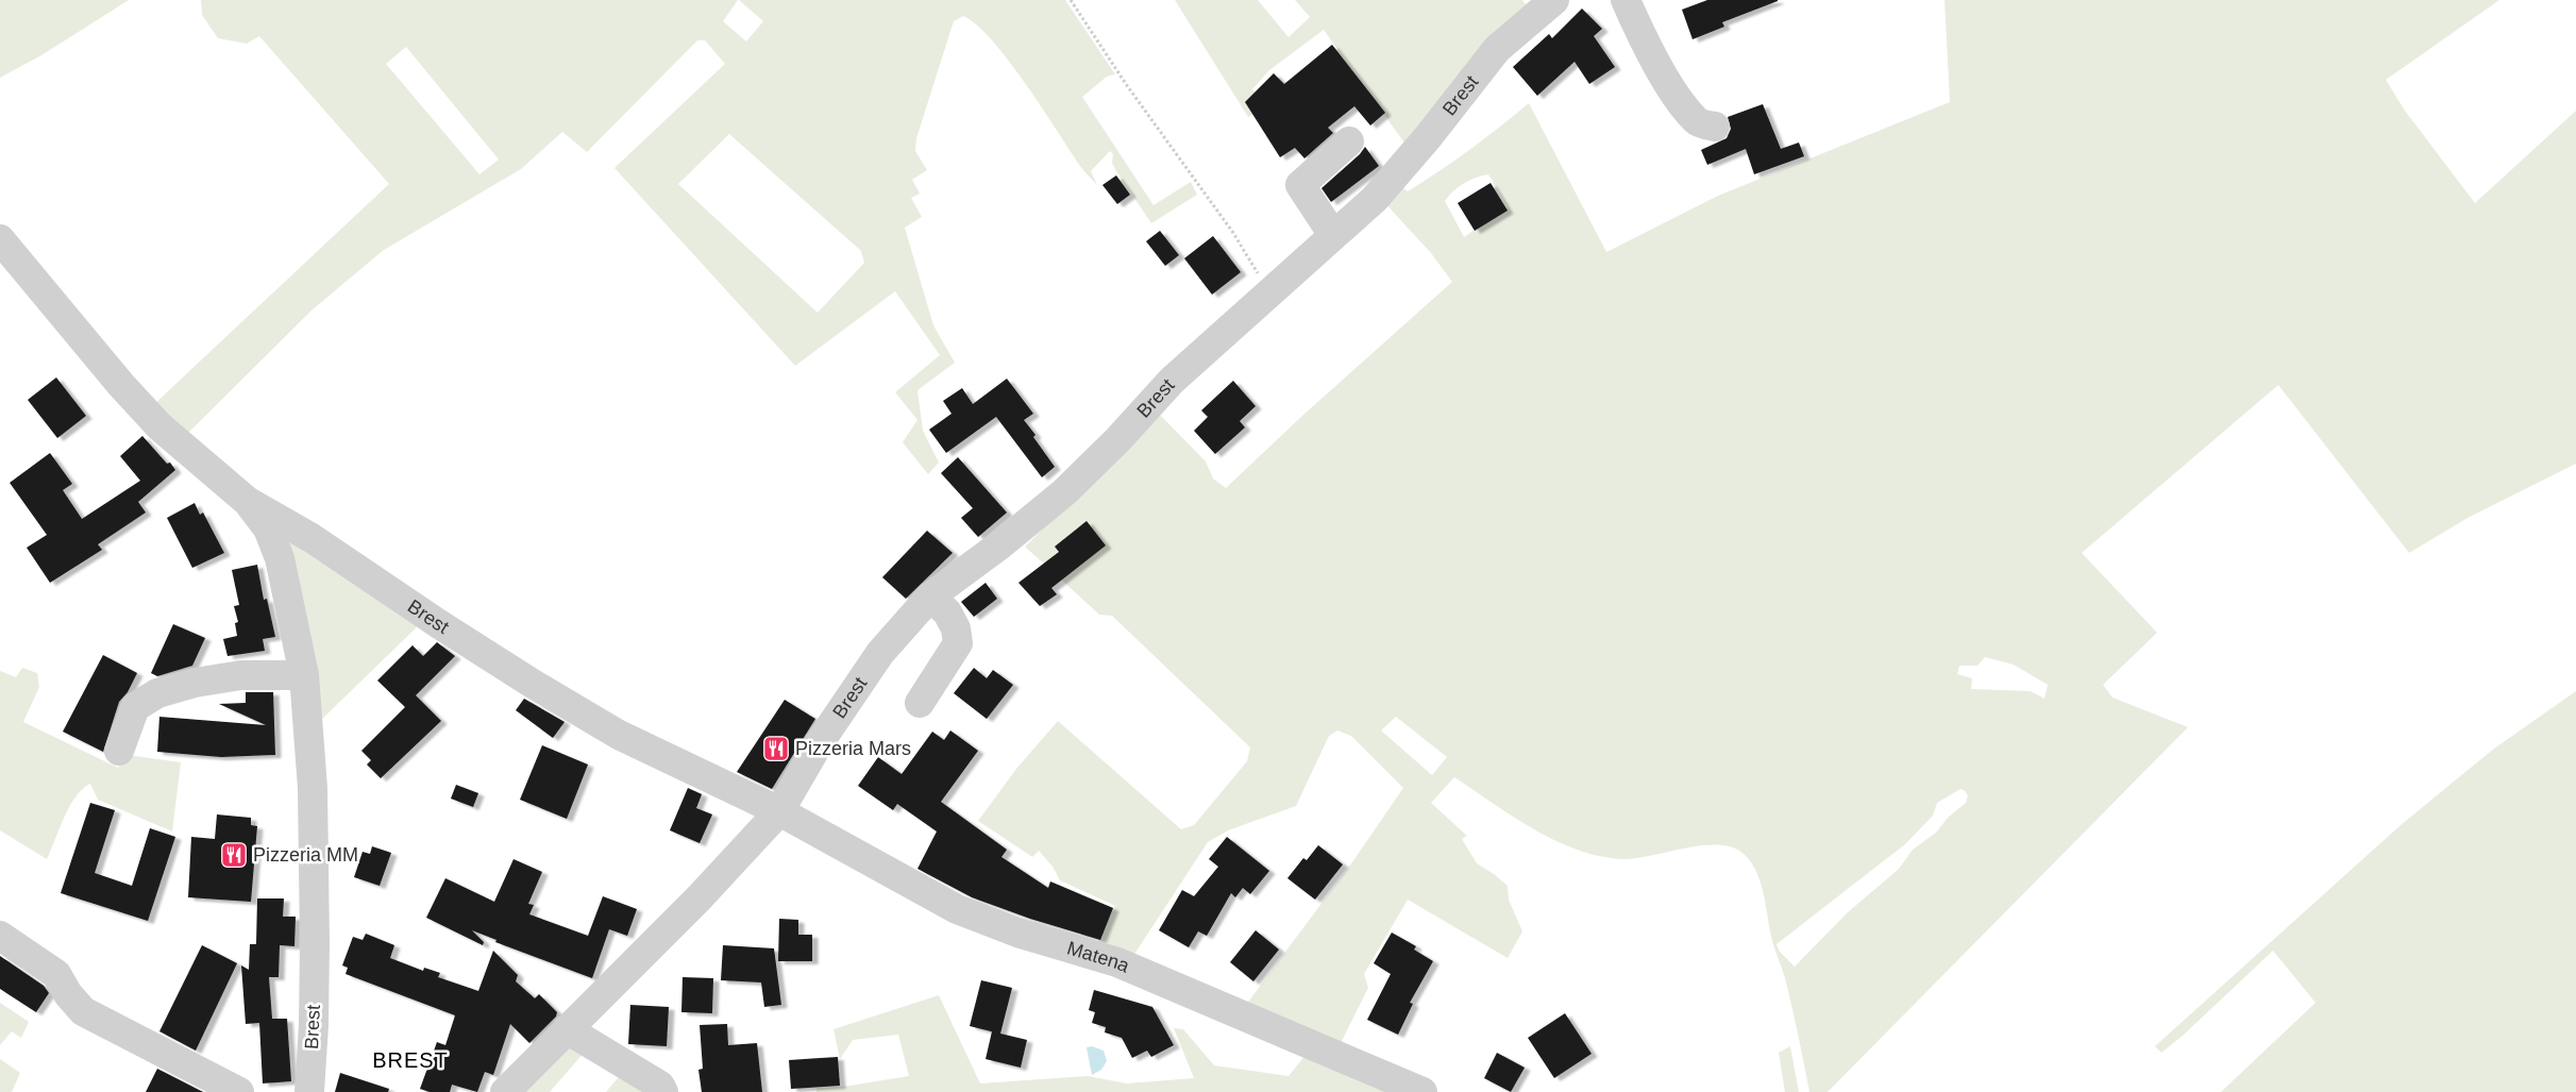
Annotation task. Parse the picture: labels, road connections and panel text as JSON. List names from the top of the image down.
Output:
{
  "streets": {
    "street": ["Brest", "Matena"]
  },
  "crossings": [
    ["Brest", "Matena"]
  ],
  "districts": ["BREST"],
  "places": {
    "restaurant": ["Pizzeria Mars", "Pizzeria MM"]
  }
}
